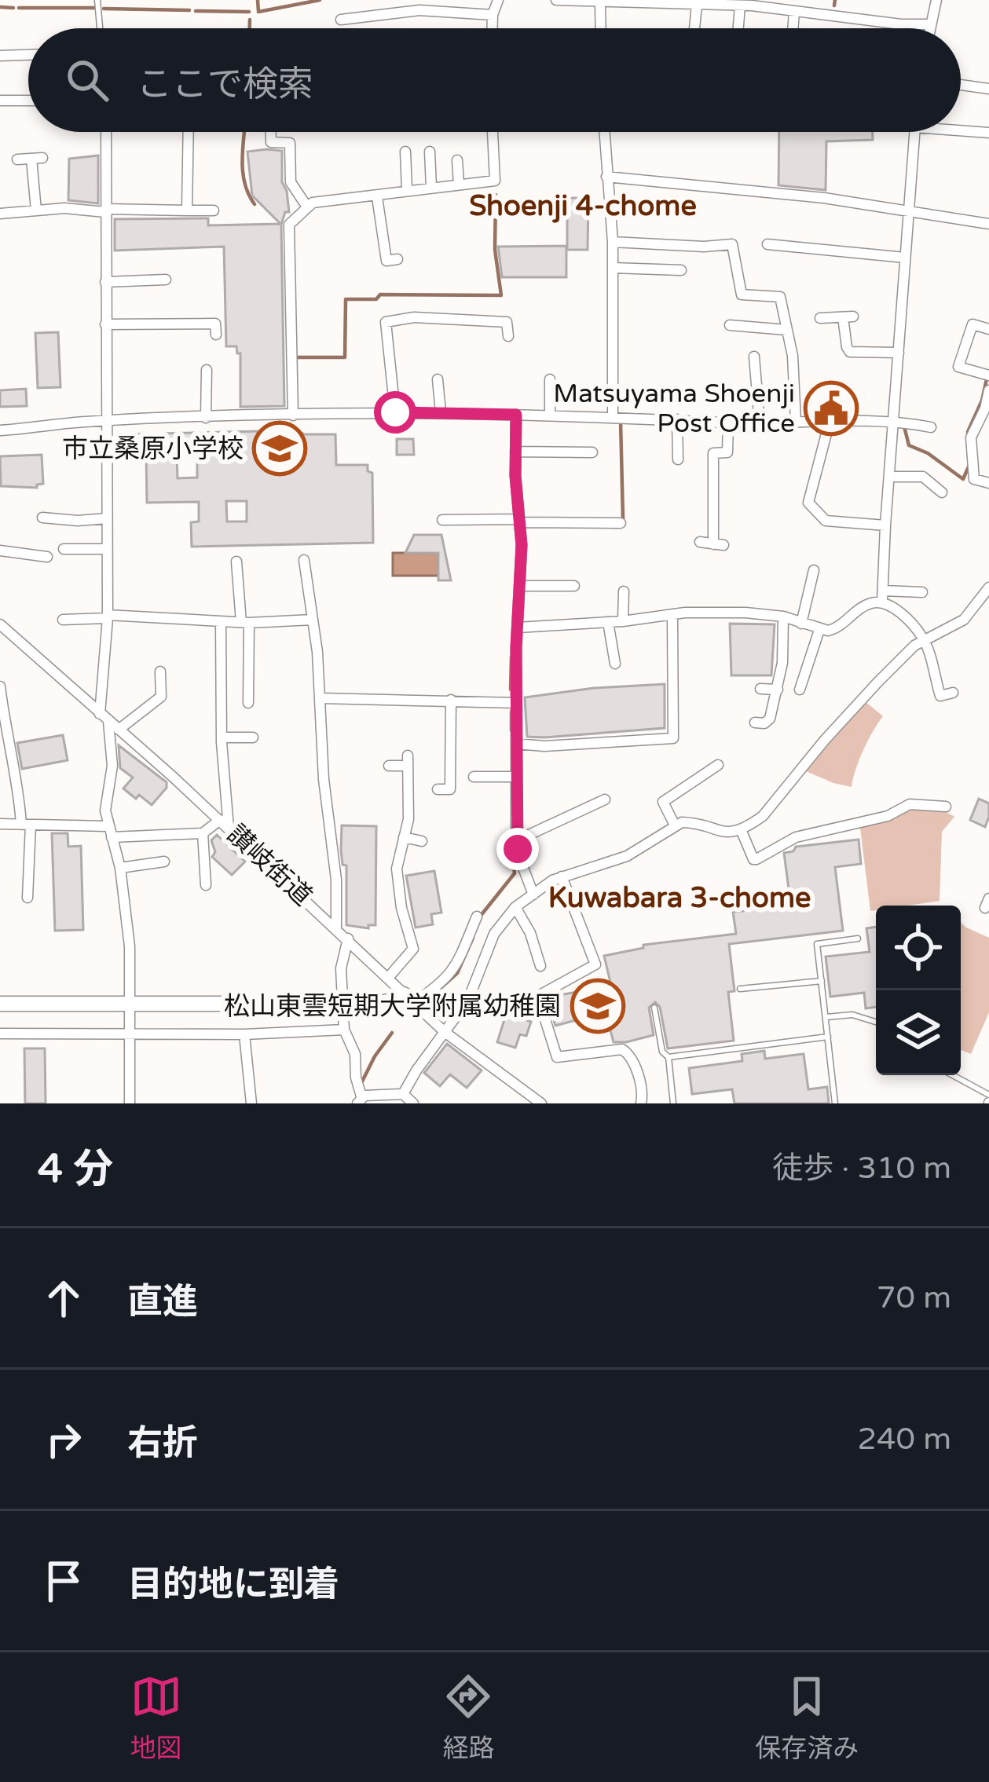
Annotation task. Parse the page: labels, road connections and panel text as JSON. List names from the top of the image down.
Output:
{
  "streets": {
    "street": ["讃岐街道"]
  },
  "districts": ["Shoenji 4-chome", "Kuwabara 3-chome"],
  "places": {
    "public building": ["Matsuyama Shoenji Post Office"],
    "school or university": ["市立桑原小学校", "松山東雲短期大学附属幼稚園"]
  },
  "page": {
    "search": "ここで検索",
    "heading": ["4 分", "徒歩 · 310 m"],
    "list": [
      ["直進", "70 m"],
      ["右折", "240 m"],
      "目的地に到着"
    ],
    "nav": ["地図", "経路", "保存済み"]
  }
}
